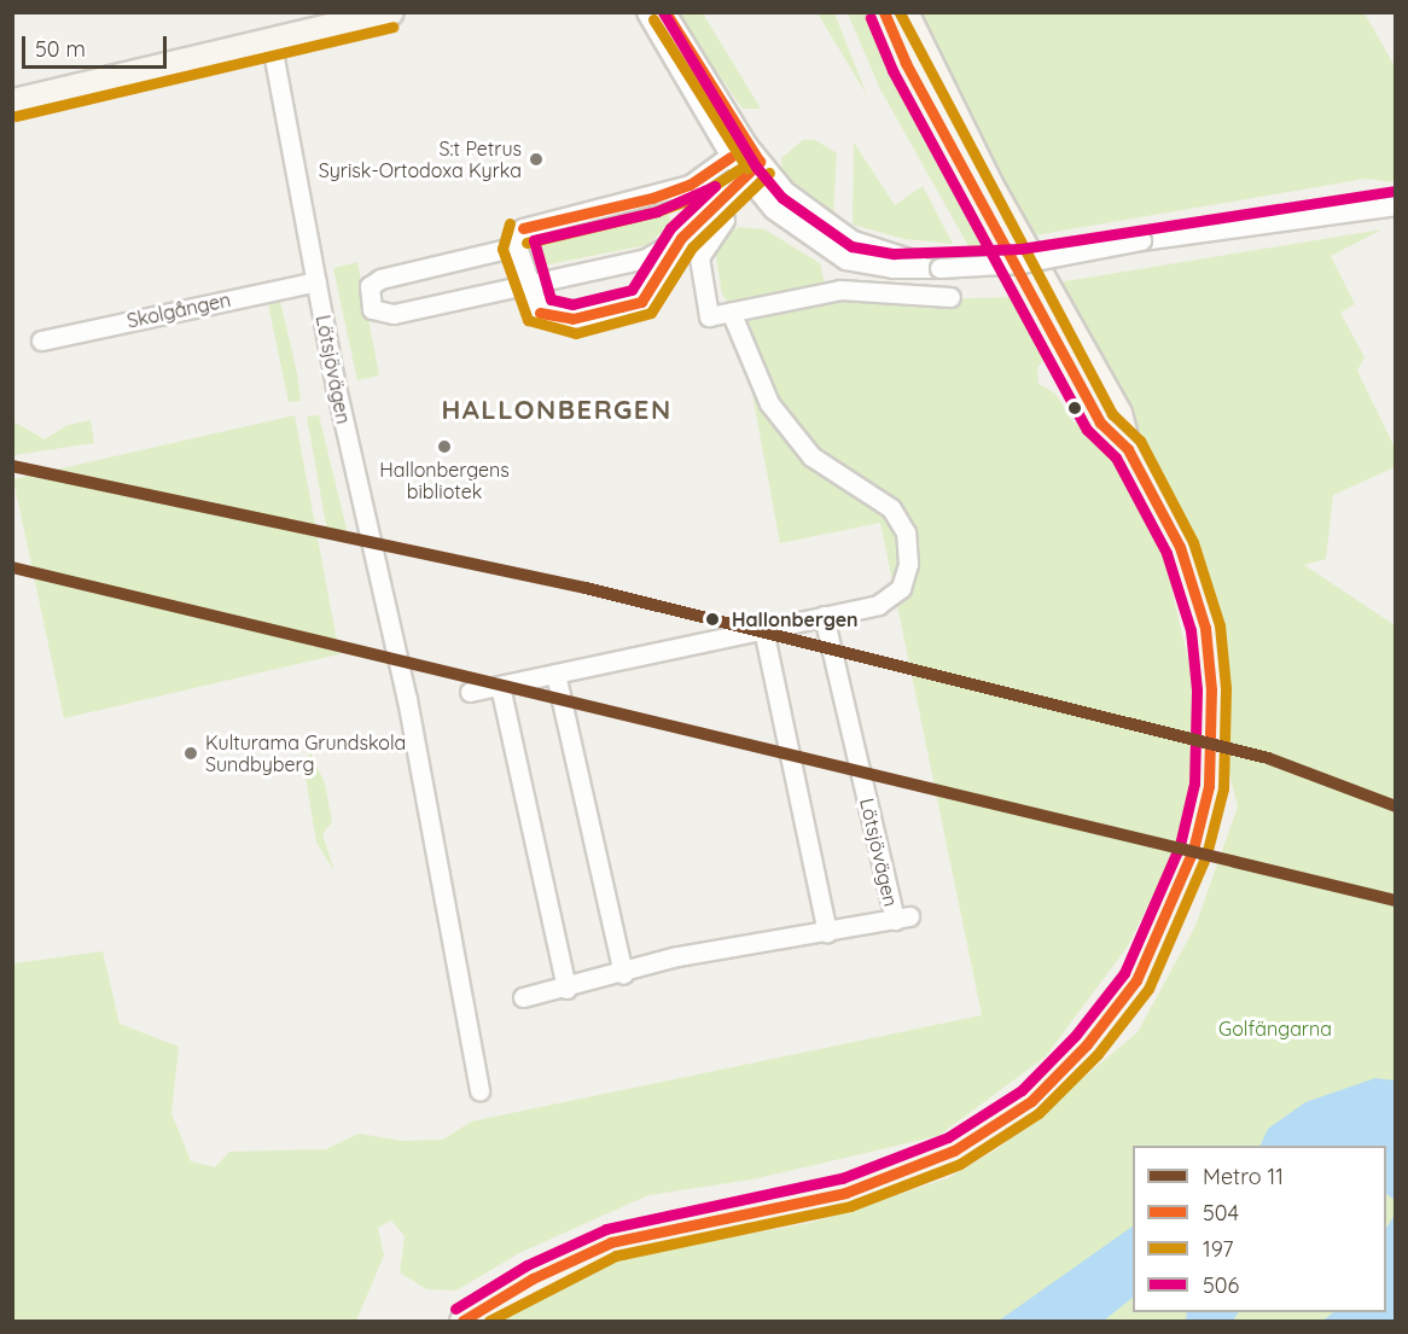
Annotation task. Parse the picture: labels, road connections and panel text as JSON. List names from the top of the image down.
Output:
{
  "streets": {
    "street": ["Skolgången", "Lötsjövägen"]
  },
  "crossings": [
    ["Skolgången", "Lötsjövägen"]
  ],
  "districts": ["HALLONBERGEN"],
  "parks": ["Golfängarna"],
  "places": [
    "S:t Petrus Syrisk-Ortodoxa Kyrka",
    "Hallonbergens bibliotek",
    "Hallonbergen",
    "Kulturama Grundskola Sundbyberg"
  ],
  "lines": [
    "transit line 504",
    "transit line 197",
    "transit line 506",
    "metro line 11"
  ],
  "legend": [
    "Metro 11",
    "504",
    "197",
    "506"
  ],
  "scale_bar": "50 m"
}
